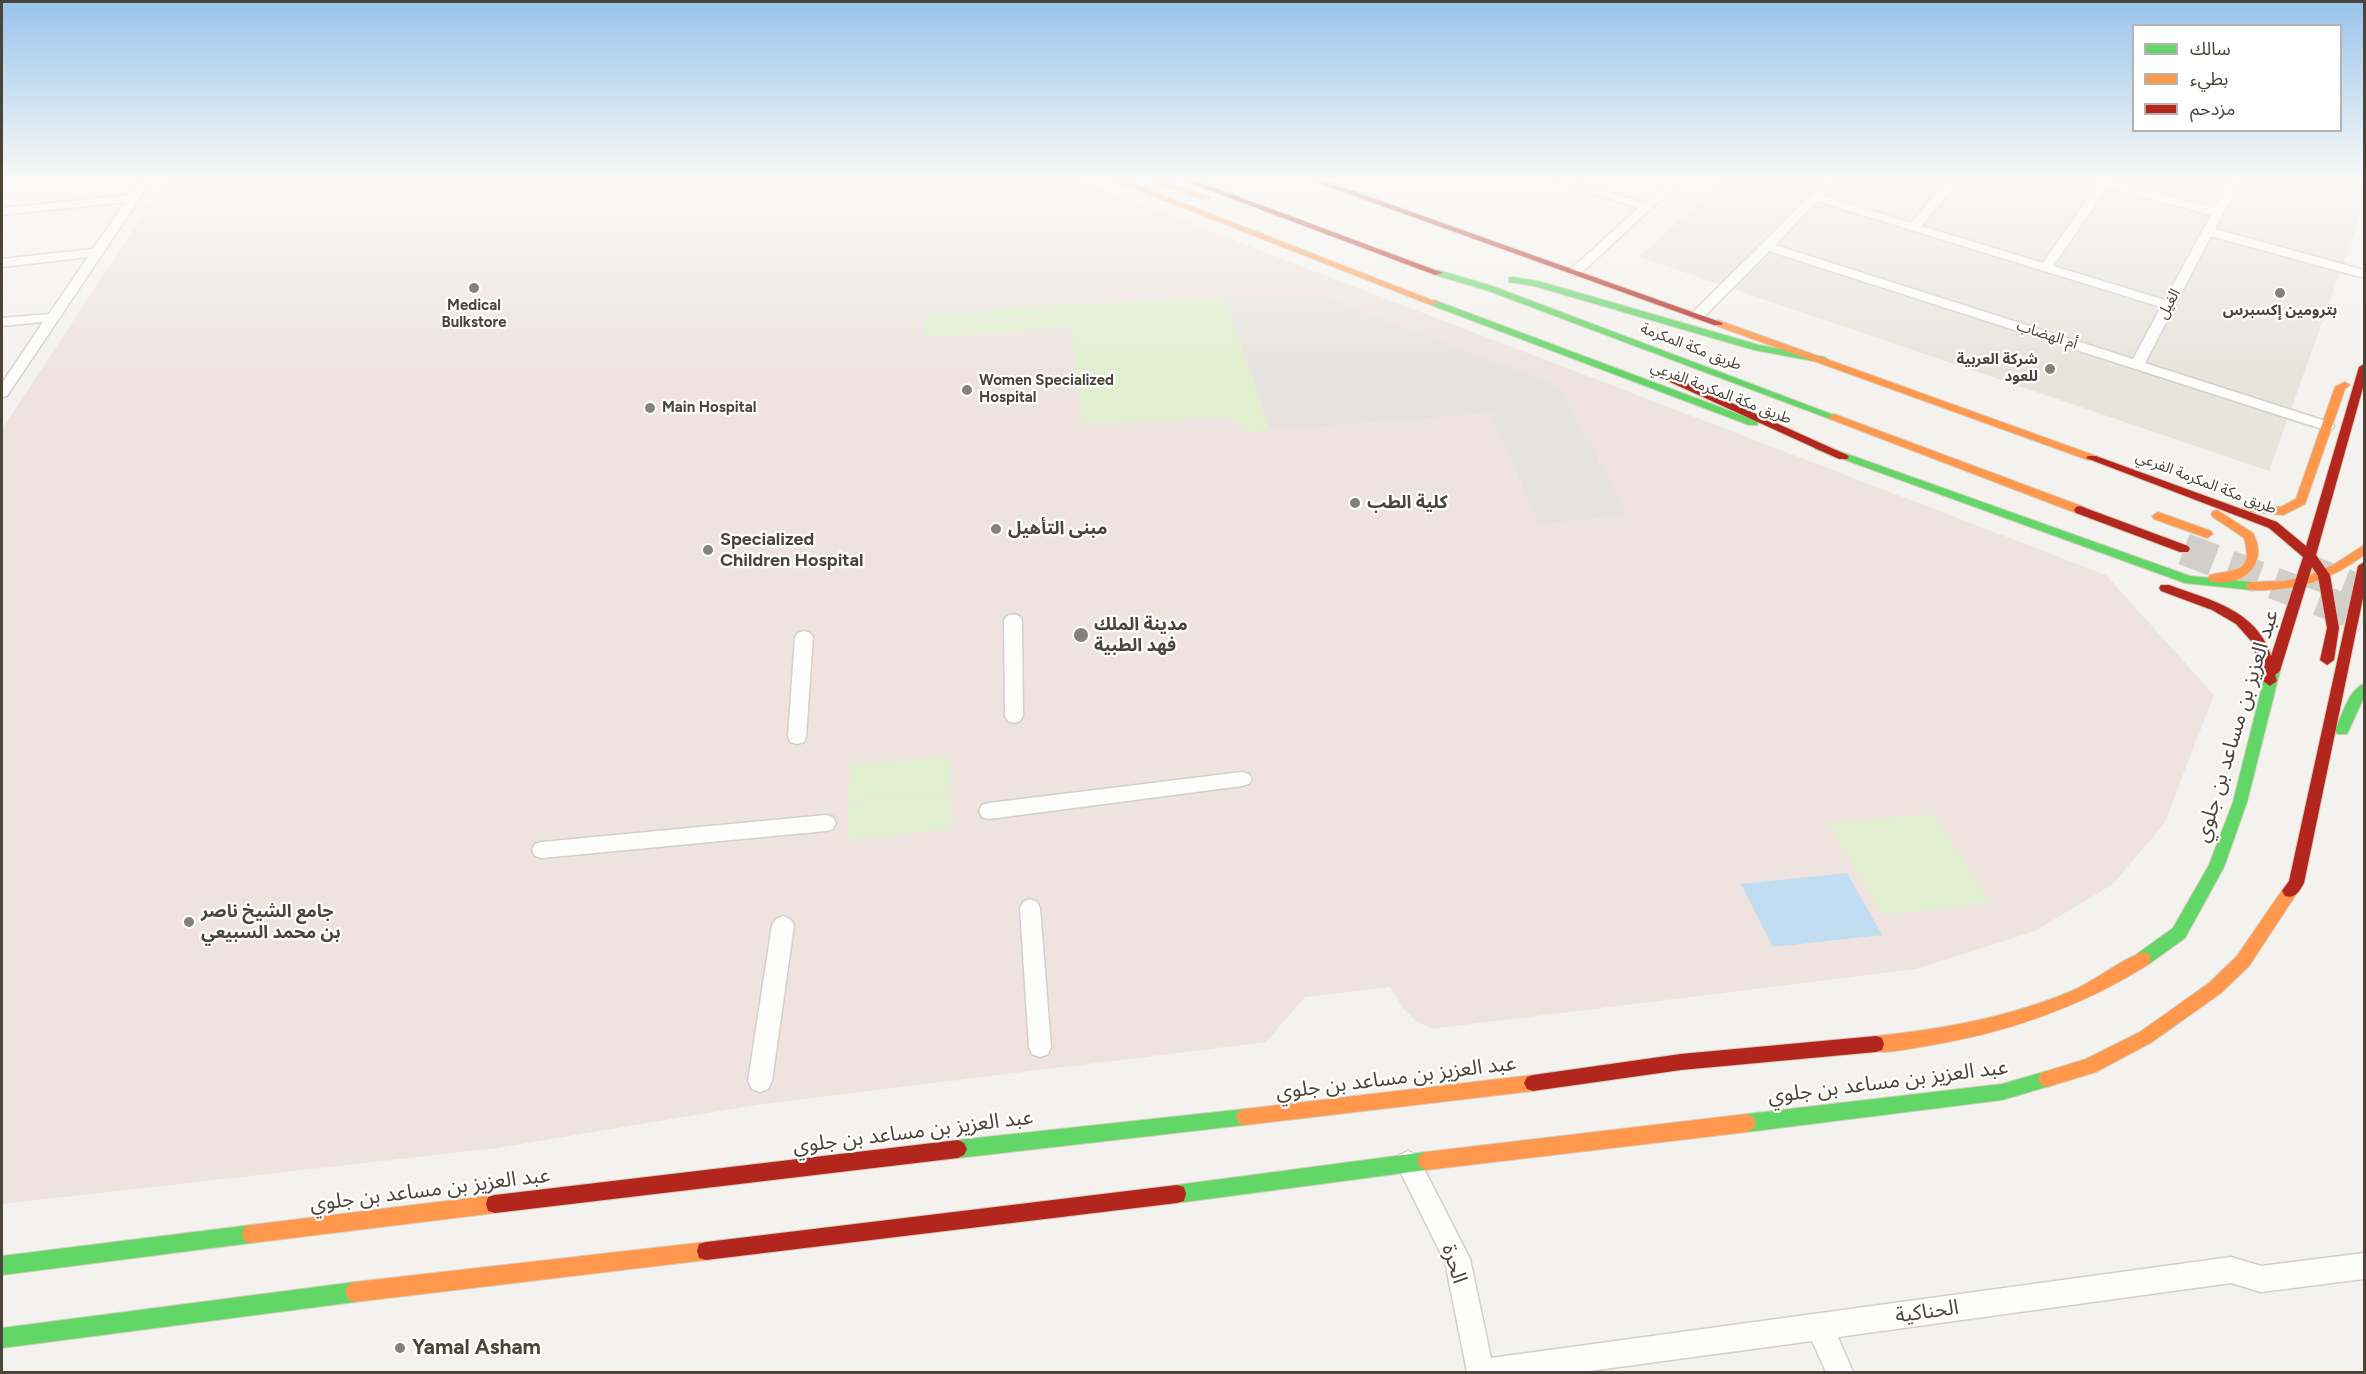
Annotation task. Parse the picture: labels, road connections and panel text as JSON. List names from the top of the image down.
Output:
{
  "streets": {
    "main road": ["طريق مكة المكرمة", "طريق مكة المكرمة الفرعي", "عبد العزيز بن مساعد بن جلوي"],
    "street": [
      "الغيل",
      "أم الهضاب",
      "الحرة",
      "الحناكية"
    ]
  },
  "crossings": [
    ["الغيل", "أم الهضاب"],
    ["طريق مكة المكرمة", "طريق مكة المكرمة الفرعي"],
    ["طريق مكة المكرمة الفرعي", "عبد العزيز بن مساعد بن جلوي"],
    ["عبد العزيز بن مساعد بن جلوي", "الحرة"]
  ],
  "places": [
    "Medical Bulkstore",
    "بترومين إكسبرس",
    "شركة العربية للعود",
    "Women Specialized Hospital",
    "Main Hospital",
    "كلية الطب",
    "مبنى التأهيل",
    "Specialized Children Hospital",
    "مدينة الملك فهد الطبية",
    "جامع الشيخ ناصر بن محمد السبيعي",
    "Yamal Asham"
  ],
  "legend": ["سالك", "بطيء", "مزدحم"]
}
